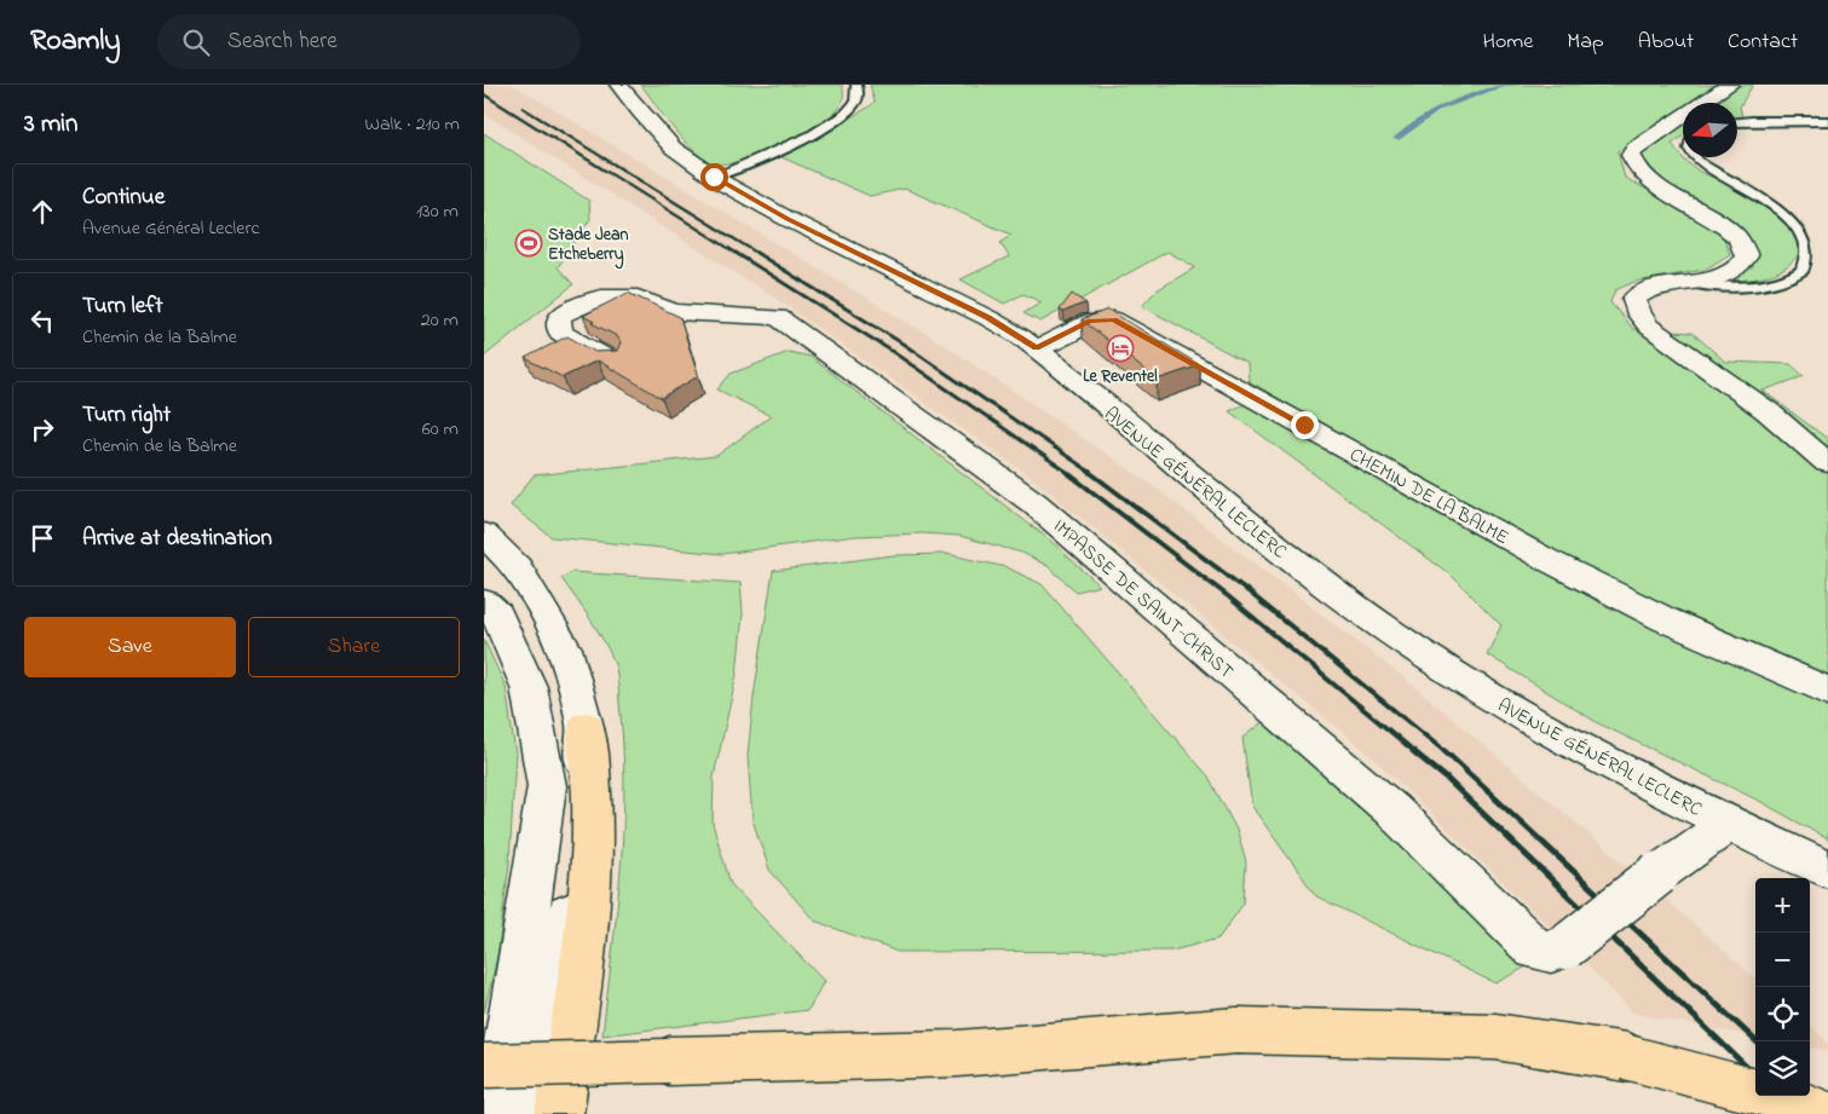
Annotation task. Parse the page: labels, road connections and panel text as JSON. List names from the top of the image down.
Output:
{
  "streets": {
    "street": ["AVENUE GÉNÉRAL LECLERC", "CHEMIN DE LA BALME", "IMPASSE DE SAINT-CHRIST"]
  },
  "crossings": [
    ["AVENUE GÉNÉRAL LECLERC", "CHEMIN DE LA BALME"],
    ["AVENUE GÉNÉRAL LECLERC", "IMPASSE DE SAINT-CHRIST"]
  ],
  "places": {
    "sports": ["Stade Jean Etcheberry"],
    "hotel": ["Le Reventel"]
  },
  "north": "left",
  "page": {
    "header": "Roamly",
    "search": "Search here",
    "nav": [
      "Home",
      "Map",
      "About",
      "Contact"
    ],
    "heading": ["3 min", "Walk · 210 m"],
    "list": [
      ["Continue", "Avenue Général Leclerc", "130 m"],
      ["Turn left", "Chemin de la Balme", "20 m"],
      ["Turn right", "Chemin de la Balme", "60 m"],
      "Arrive at destination"
    ],
    "buttons": ["Save", "Share"],
    "map_buttons": ["+", "−"]
  }
}
